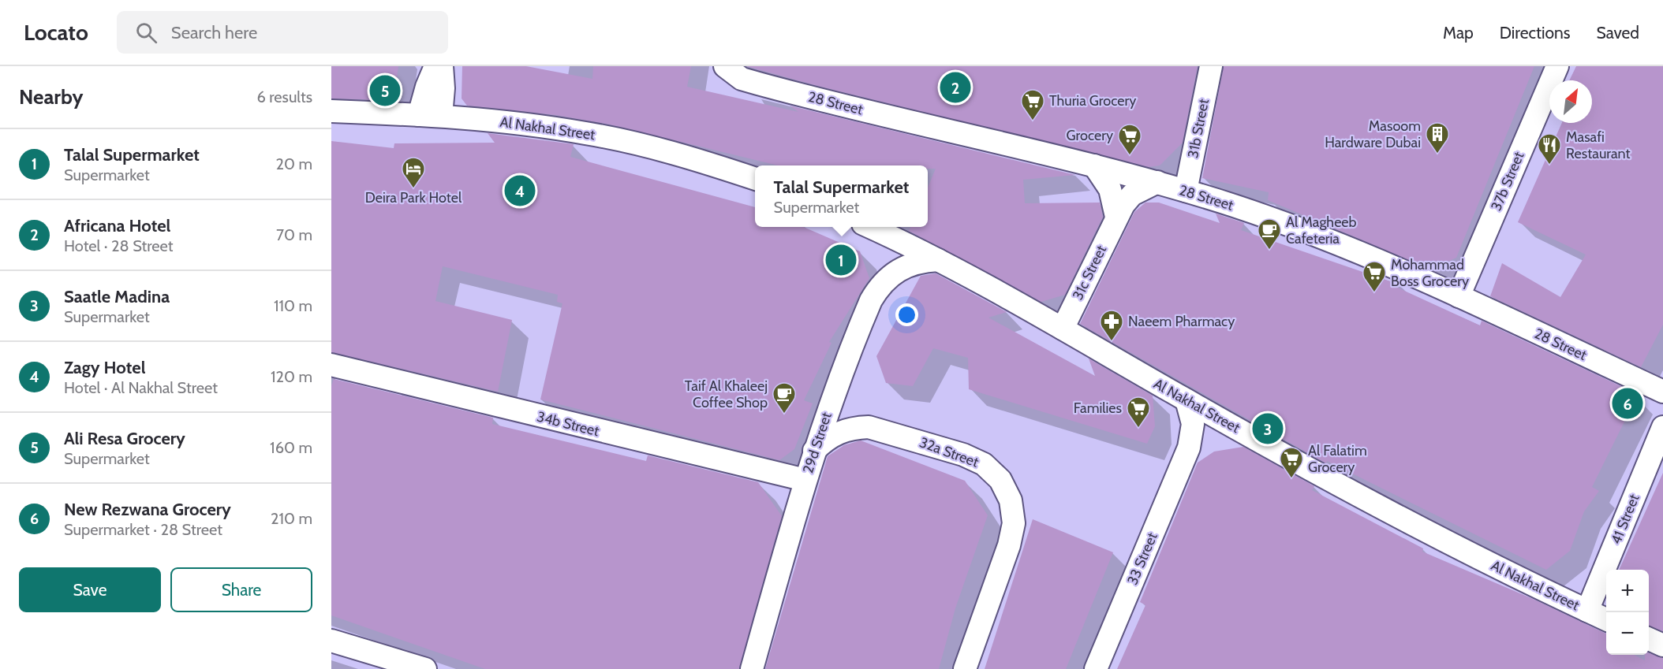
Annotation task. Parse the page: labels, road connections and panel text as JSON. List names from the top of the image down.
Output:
{
  "streets": {
    "street": [
      "28 Street",
      "Al Nakhal Street",
      "31b Street",
      "37b Street",
      "31c Street",
      "34b Street",
      "29d Street",
      "32a Street",
      "41 Street",
      "33 Street"
    ]
  },
  "crossings": [
    ["28 Street", "31b Street"],
    ["28 Street", "37b Street"],
    ["28 Street", "31c Street"],
    ["Al Nakhal Street", "31c Street"],
    ["Al Nakhal Street", "29d Street"],
    ["Al Nakhal Street", "41 Street"],
    ["Al Nakhal Street", "33 Street"],
    ["34b Street", "29d Street"],
    ["29d Street", "32a Street"]
  ],
  "places": {
    "supermarket": [
      "Thuria Grocery",
      "Grocery",
      "Mohammad Boss Grocery",
      "Families",
      "Al Falatim Grocery"
    ],
    "building": ["Masoom Hardware Dubai"],
    "restaurant": ["Masafi Restaurant"],
    "hotel": ["Deira Park Hotel"],
    "cafe": ["Al Magheeb Cafeteria", "Taif Al Khaleej Coffee Shop"],
    "pharmacy": ["Naeem Pharmacy"]
  },
  "north": "top right",
  "page": {
    "header": "Locato",
    "search": "Search here",
    "nav": ["Map", "Directions", "Saved"],
    "heading": ["Nearby", "6 results"],
    "pins": [
      "2",
      "5",
      "4",
      "1",
      "6",
      "3"
    ],
    "list": [
      {
        "mark": "1",
        "name": "Talal Supermarket",
        "note": "Supermarket",
        "value": "20 m"
      },
      {
        "mark": "2",
        "name": "Africana Hotel",
        "note": "Hotel · 28 Street",
        "value": "70 m"
      },
      {
        "mark": "3",
        "name": "Saatle Madina",
        "note": "Supermarket",
        "value": "110 m"
      },
      {
        "mark": "4",
        "name": "Zagy Hotel",
        "note": "Hotel · Al Nakhal Street",
        "value": "120 m"
      },
      {
        "mark": "5",
        "name": "Ali Resa Grocery",
        "note": "Supermarket",
        "value": "160 m"
      },
      {
        "mark": "6",
        "name": "New Rezwana Grocery",
        "note": "Supermarket · 28 Street",
        "value": "210 m"
      }
    ],
    "popup": ["Talal Supermarket", "Supermarket"],
    "buttons": ["Save", "Share"],
    "map_buttons": ["+", "−"]
  }
}
